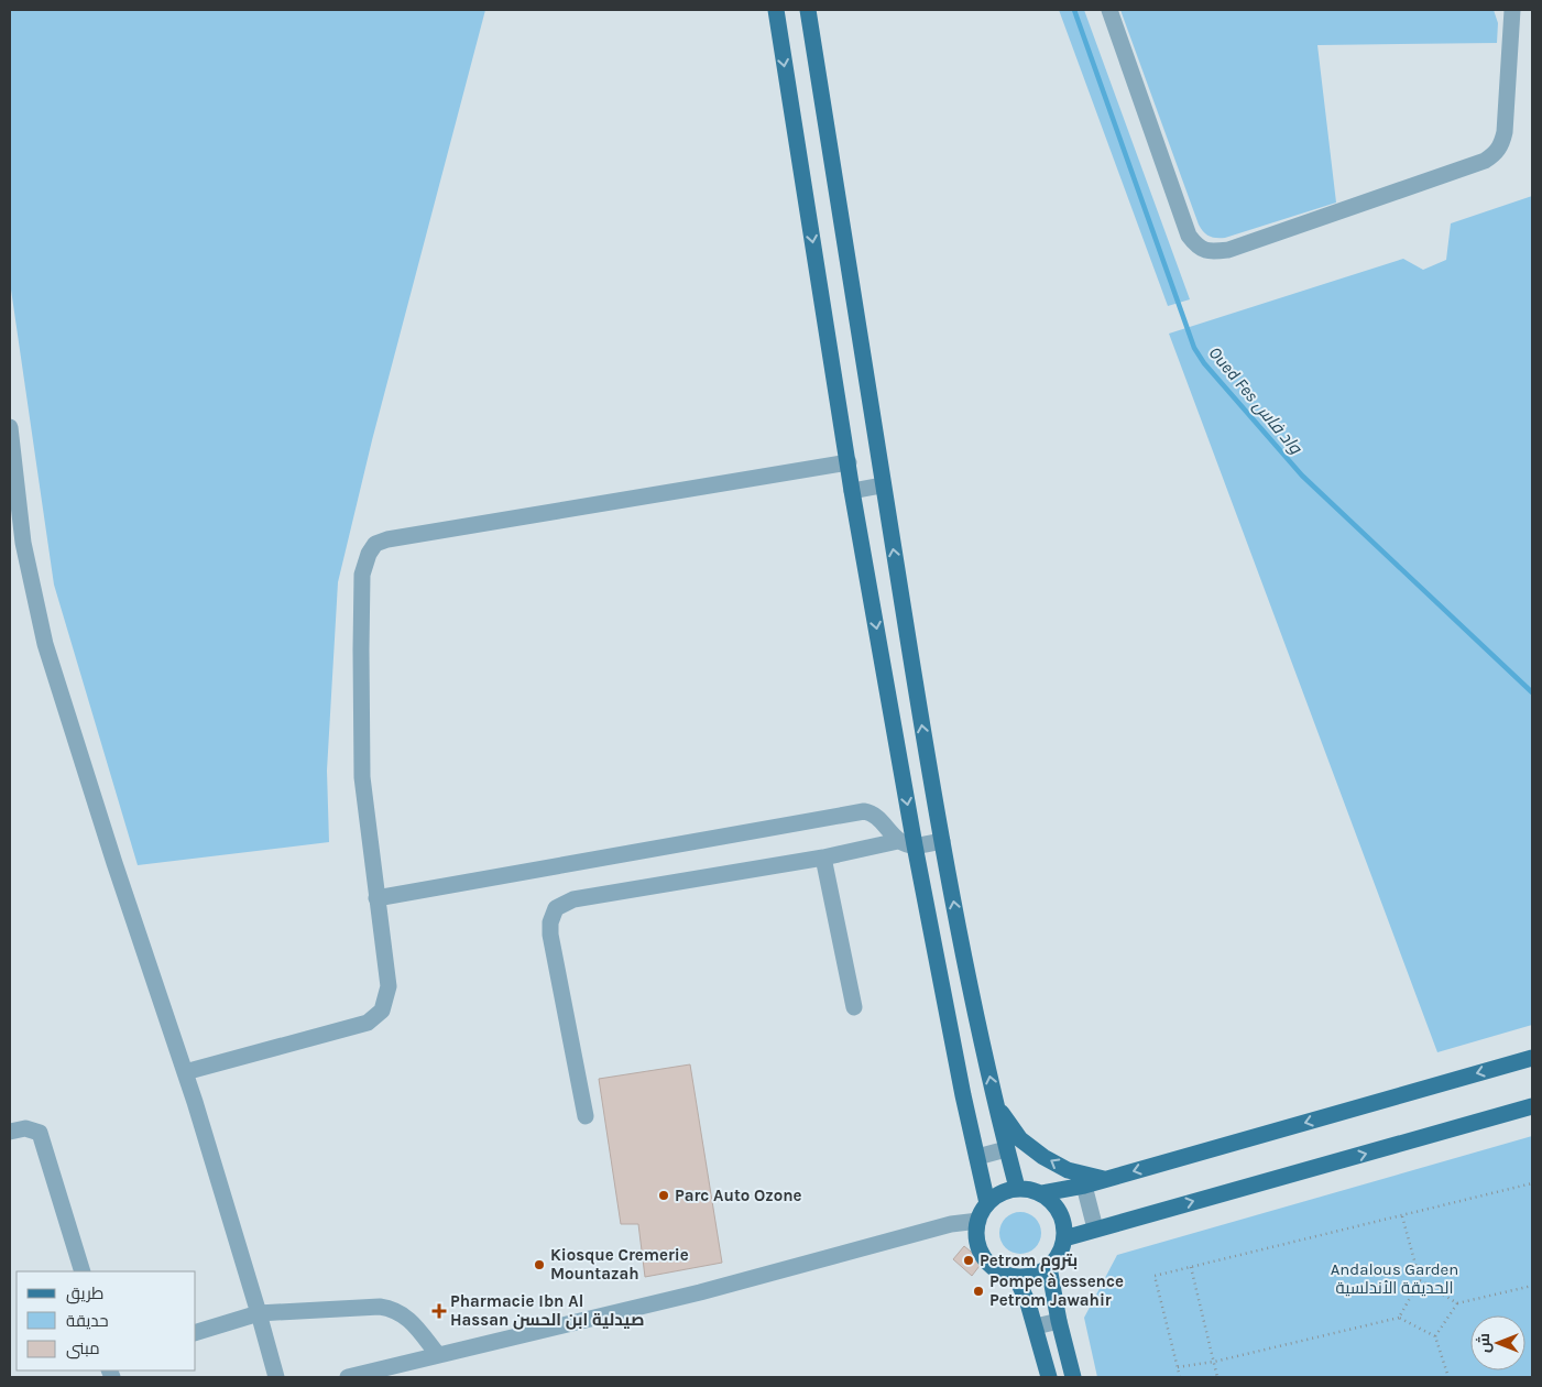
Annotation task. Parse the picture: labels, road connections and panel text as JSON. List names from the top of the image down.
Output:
{
  "water": ["Oued Fes واد فاس"],
  "parks": ["Andalous Garden الحديقة الأندلسية"],
  "places": {
    "other": [
      "Parc Auto Ozone",
      "Petrom بتروم",
      "Kiosque Cremerie Mountazah",
      "Pompe à essence Petrom Jawahir"
    ],
    "health": ["Pharmacie Ibn Al Hassan صيدلية ابن الحسن"]
  },
  "legend": ["طريق", "حديقة", "مبنى"],
  "north": "left"
}
